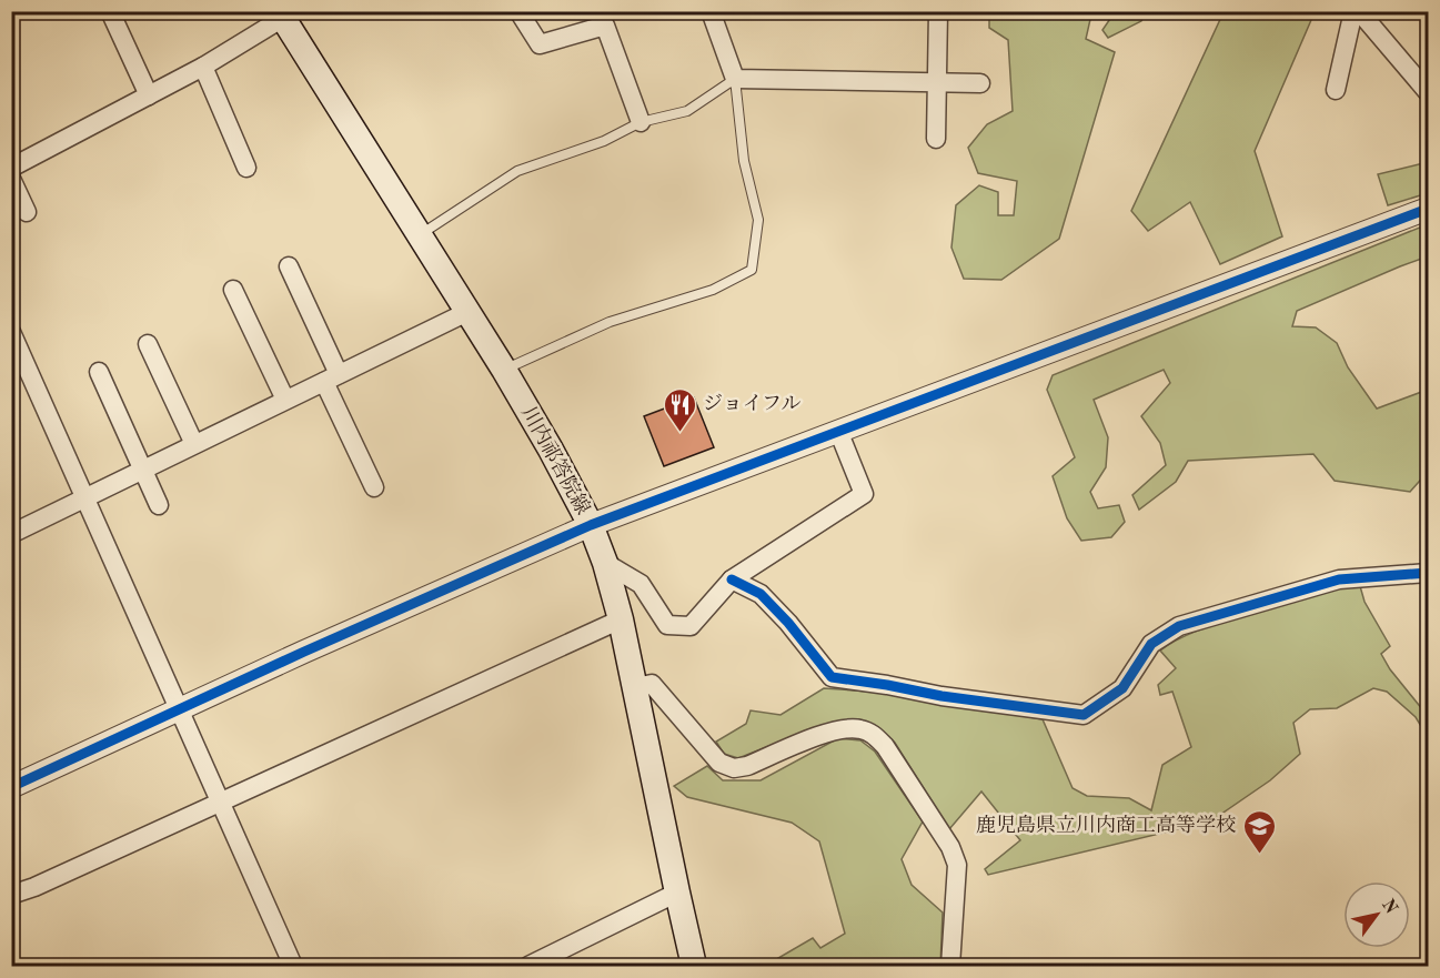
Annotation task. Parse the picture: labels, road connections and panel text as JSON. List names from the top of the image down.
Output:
{
  "streets": {
    "main road": ["川内祁答院線"]
  },
  "places": {
    "restaurant": ["ジョイフル"],
    "school or university": ["鹿児島県立川内商工高等学校"]
  },
  "north": "top right"
}
